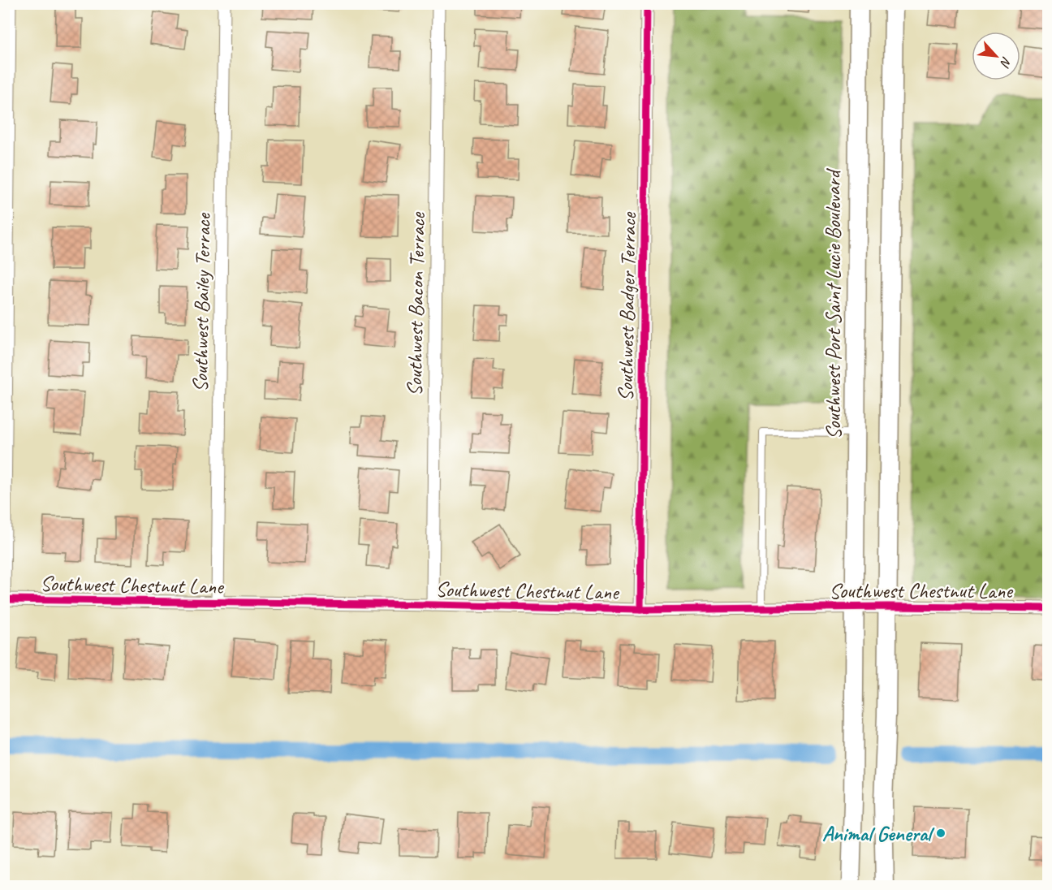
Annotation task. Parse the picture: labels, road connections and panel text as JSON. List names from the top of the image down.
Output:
{
  "streets": {
    "main road": ["Southwest Port Saint Lucie Boulevard"],
    "street": [
      "Southwest Bailey Terrace",
      "Southwest Bacon Terrace",
      "Southwest Badger Terrace",
      "Southwest Chestnut Lane"
    ]
  },
  "crossings": [
    ["Southwest Bailey Terrace", "Southwest Chestnut Lane"],
    ["Southwest Bacon Terrace", "Southwest Chestnut Lane"],
    ["Southwest Port Saint Lucie Boulevard", "Southwest Chestnut Lane"],
    ["Southwest Badger Terrace", "Southwest Chestnut Lane"]
  ],
  "places": ["Animal General"],
  "north": "bottom right"
}
